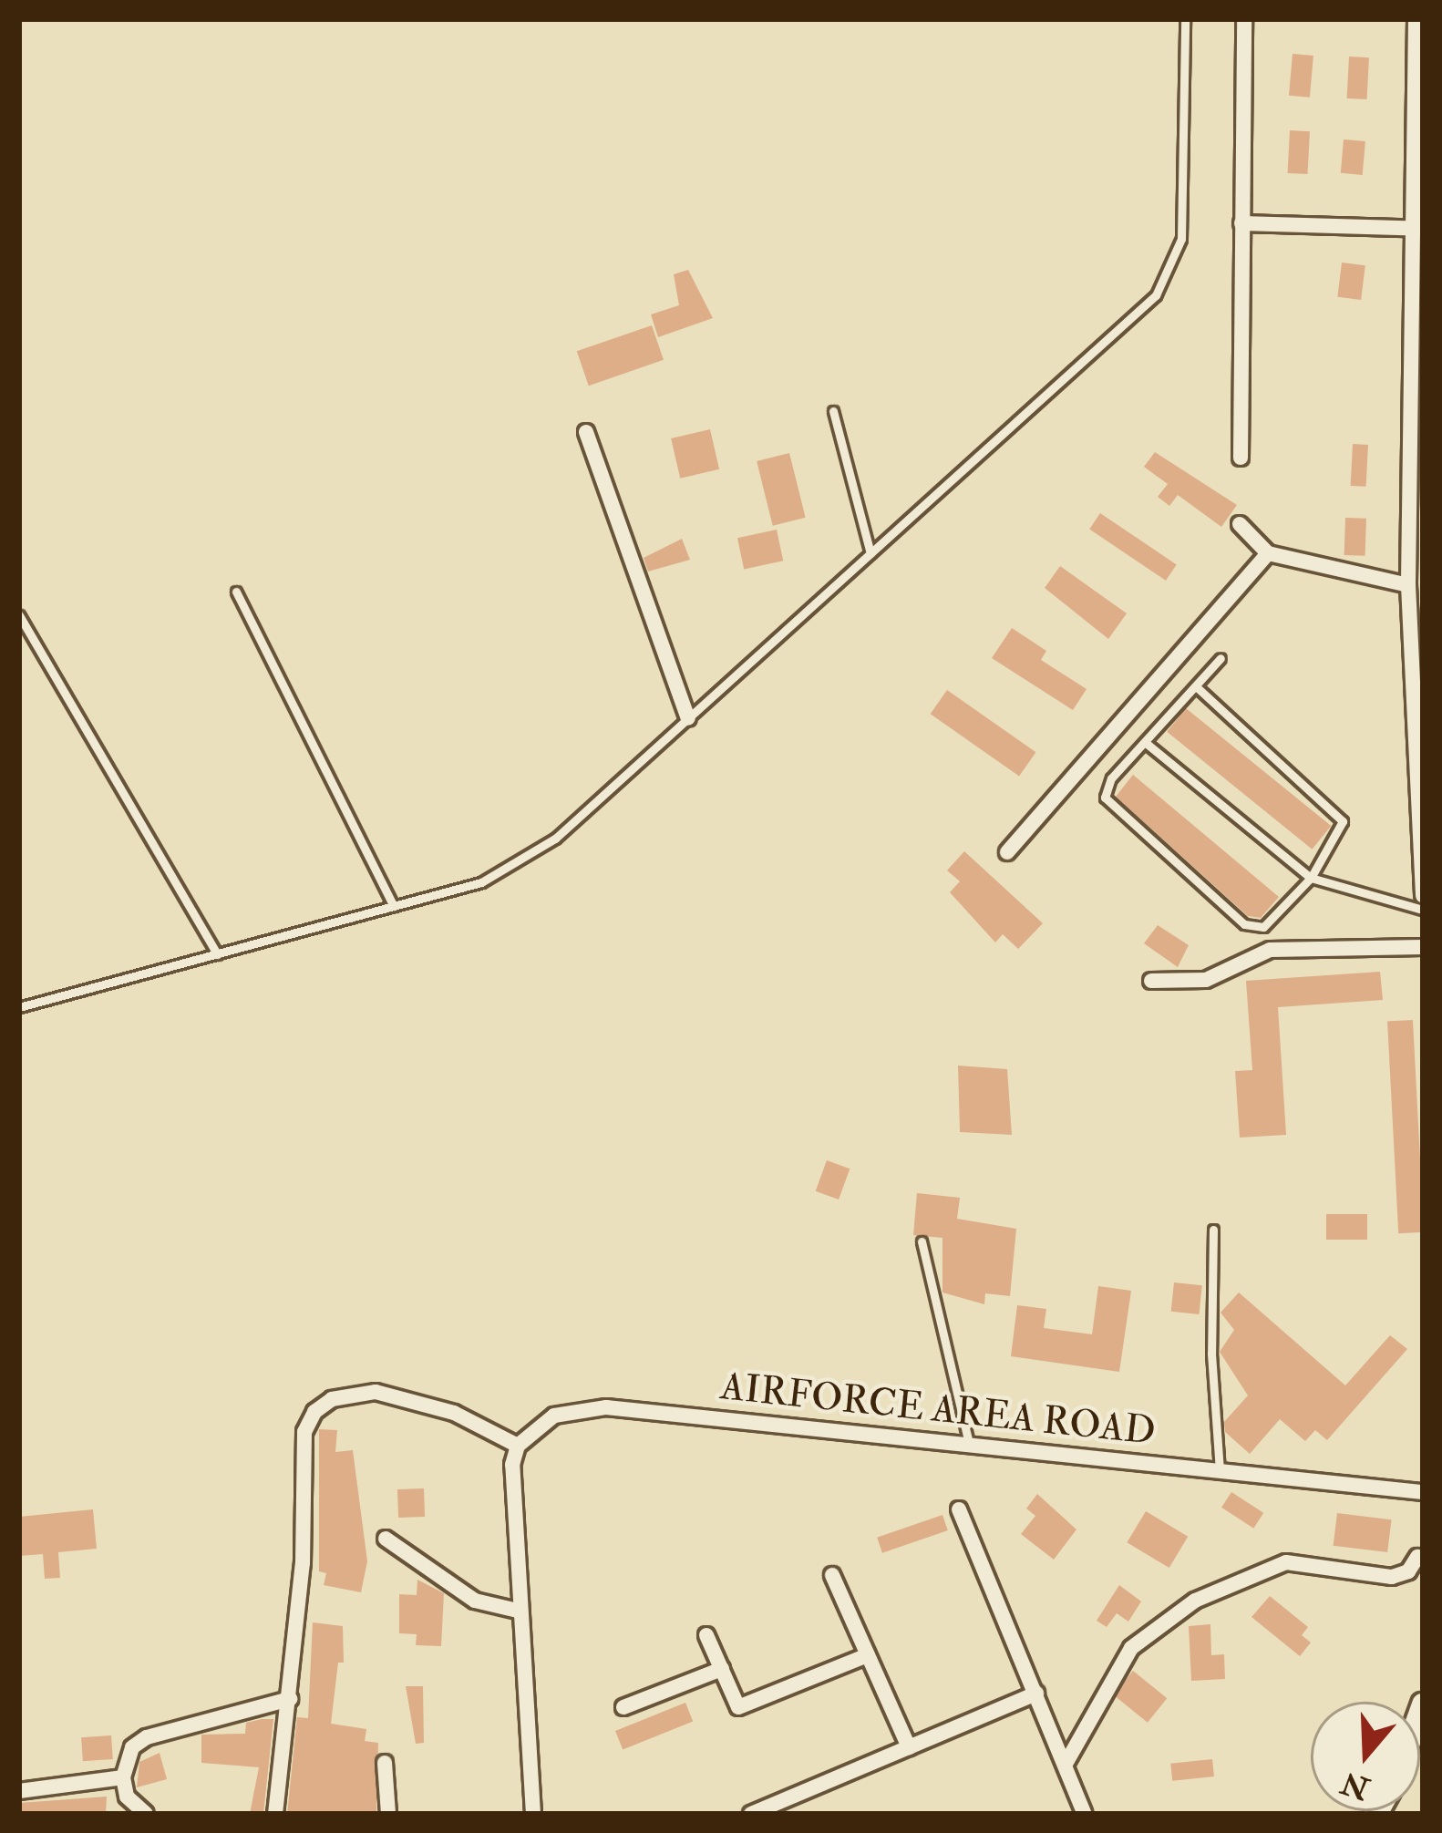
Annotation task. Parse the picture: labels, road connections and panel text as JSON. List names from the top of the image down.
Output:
{
  "streets": {
    "street": ["AIRFORCE AREA ROAD"]
  },
  "north": "bottom"
}
